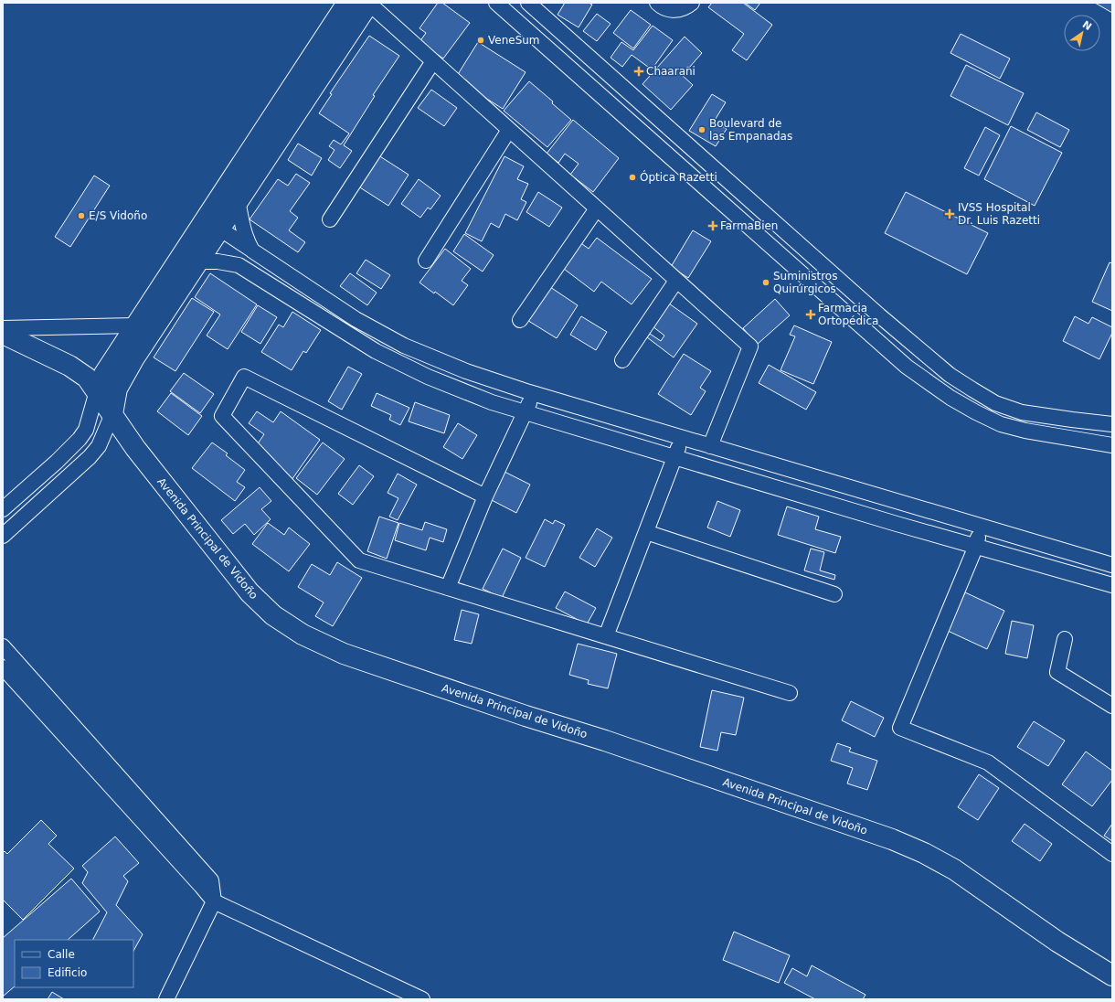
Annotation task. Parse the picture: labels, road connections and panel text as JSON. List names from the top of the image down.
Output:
{
  "streets": {
    "main road": ["Avenida Principal de Vidoño"]
  },
  "places": {
    "other": [
      "VeneSum",
      "Boulevard de las Empanadas",
      "Óptica Razetti",
      "E/S Vidoño",
      "Suministros Quirúrgicos"
    ],
    "health": [
      "Chaarani",
      "IVSS Hospital Dr. Luis Razetti",
      "FarmaBien",
      "Farmacia Ortopédica"
    ]
  },
  "legend": ["Calle", "Edificio"],
  "north": "top right"
}
